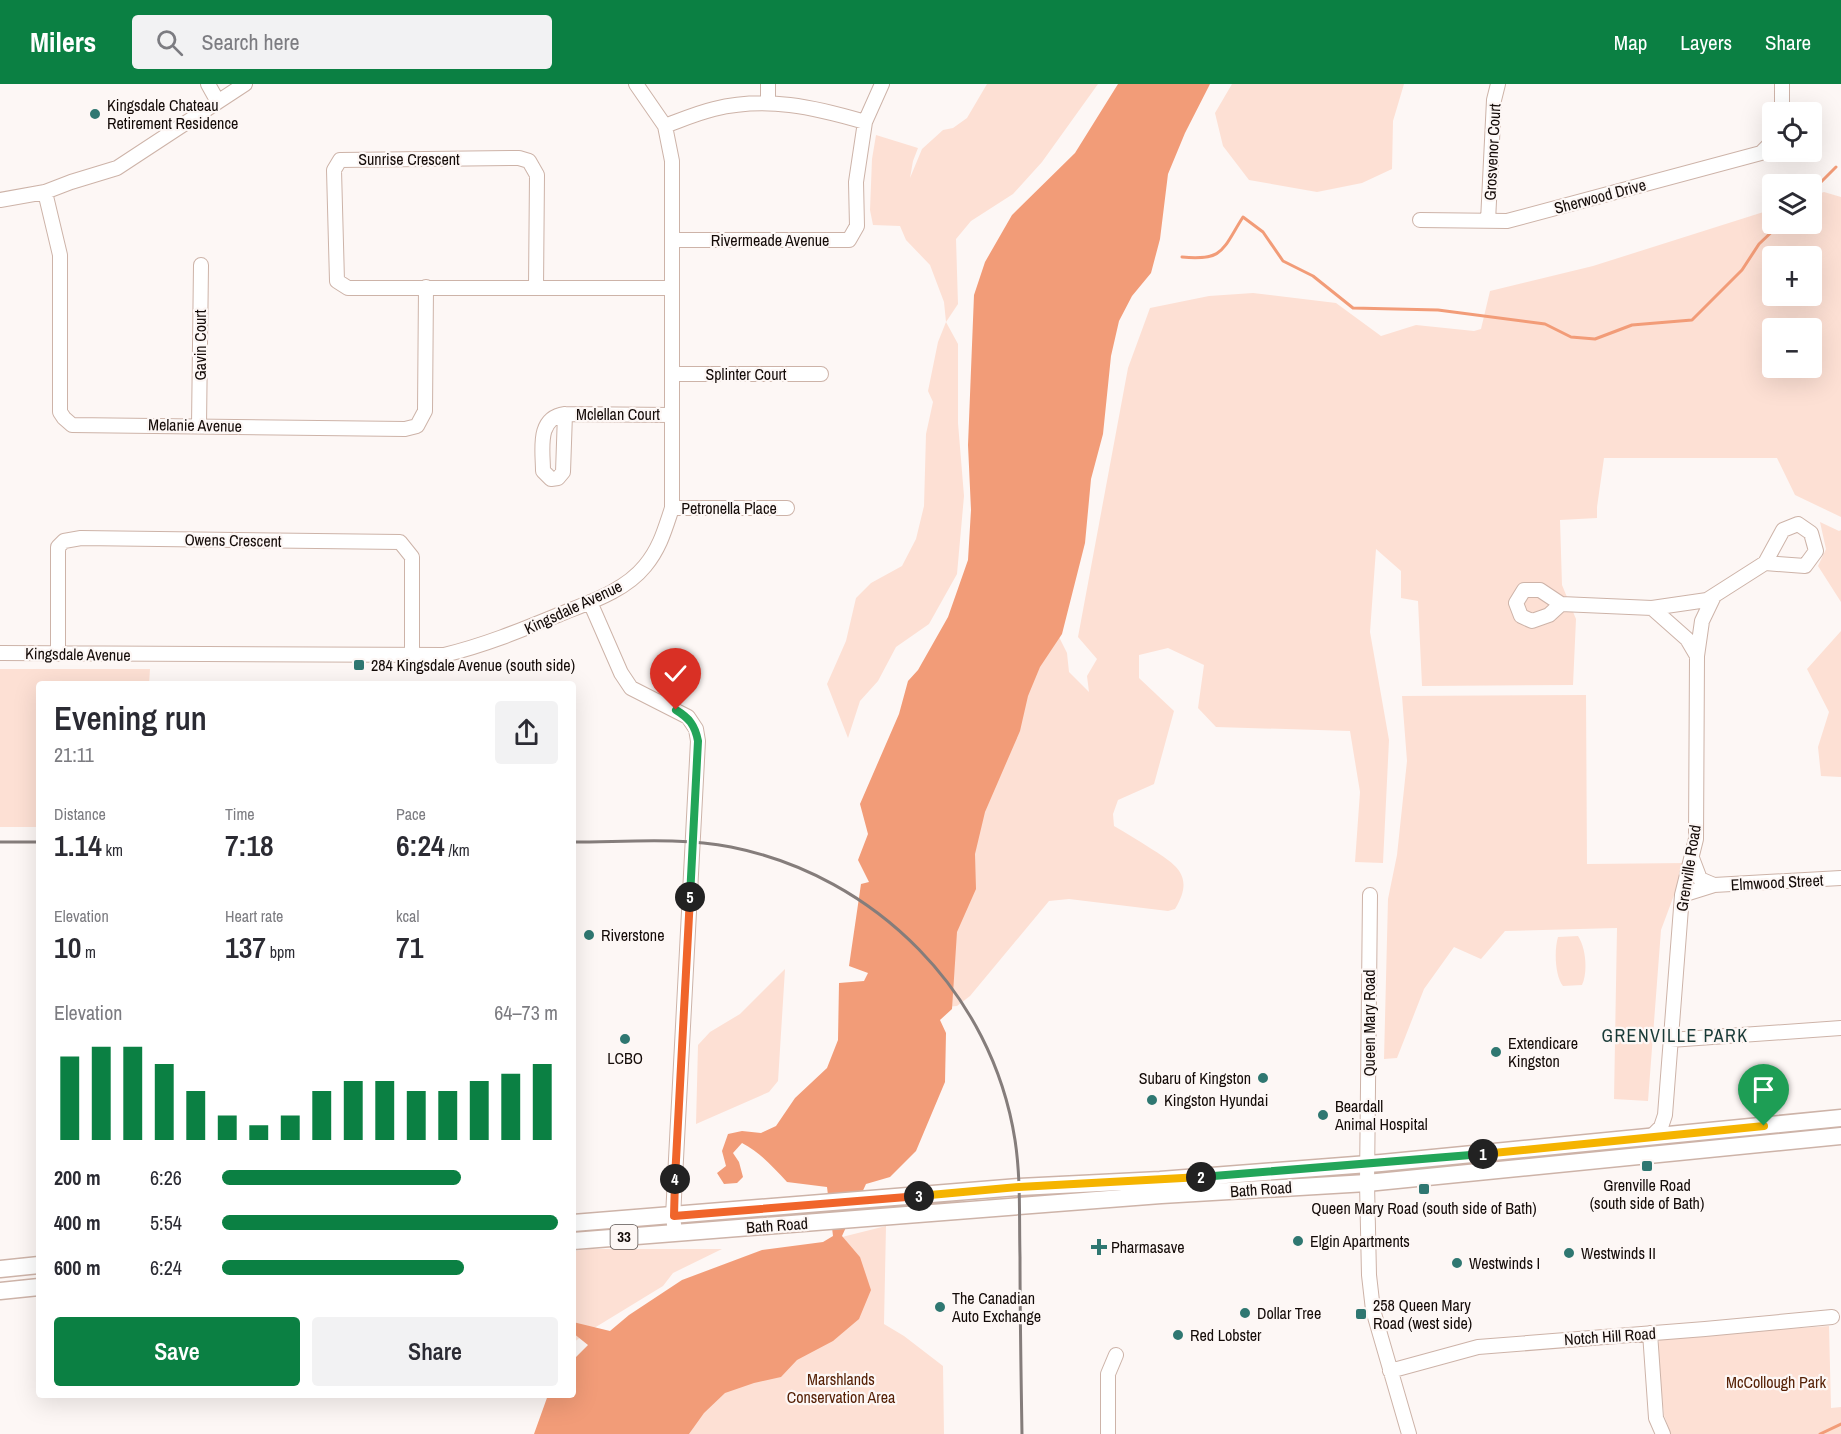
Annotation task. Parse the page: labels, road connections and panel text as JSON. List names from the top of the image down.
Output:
{
  "streets": {
    "main road": ["Bath Road", "33"],
    "street": [
      "Grosvenor Court",
      "Sunrise Crescent",
      "Sherwood Drive",
      "Rivermeade Avenue",
      "Gavin Court",
      "Splinter Court",
      "Mclellan Court",
      "Melanie Avenue",
      "Petronella Place",
      "Owens Crescent",
      "Kingsdale Avenue",
      "Grenville Road",
      "Elmwood Street",
      "Queen Mary Road",
      "Notch Hill Road"
    ]
  },
  "crossings": [
    ["Grosvenor Court", "Sherwood Drive"],
    ["Sunrise Crescent", "Melanie Avenue"],
    ["Sunrise Crescent", "Kingsdale Avenue"],
    ["Rivermeade Avenue", "Kingsdale Avenue"],
    ["Gavin Court", "Melanie Avenue"],
    ["Splinter Court", "Kingsdale Avenue"],
    ["Mclellan Court", "Kingsdale Avenue"],
    ["Petronella Place", "Kingsdale Avenue"],
    ["Owens Crescent", "Kingsdale Avenue"],
    ["Grenville Road", "Elmwood Street"],
    ["Grenville Road", "Bath Road"],
    ["Queen Mary Road", "Bath Road"],
    ["Queen Mary Road", "Notch Hill Road"]
  ],
  "districts": ["GRENVILLE PARK"],
  "parks": ["Marshlands Conservation Area", "McCollough Park"],
  "places": {
    "other": [
      "Kingsdale Chateau Retirement Residence",
      "Riverstone",
      "LCBO",
      "Extendicare Kingston",
      "Subaru of Kingston",
      "Kingston Hyundai",
      "Beardall Animal Hospital",
      "Elgin Apartments",
      "Westwinds II",
      "Westwinds I",
      "The Canadian Auto Exchange",
      "Dollar Tree",
      "Red Lobster"
    ],
    "transit": [
      "284 Kingsdale Avenue (south side)",
      "Grenville Road (south side of Bath)",
      "Queen Mary Road (south side of Bath)",
      "258 Queen Mary Road (west side)"
    ],
    "health": ["Pharmasave"]
  },
  "page": {
    "header": "Milers",
    "search": "Search here",
    "nav": ["Map", "Layers", "Share"],
    "map_buttons": ["+", "−"],
    "heading": ["Evening run", "21:11"],
    "stats": [
      ["Distance", "1.14 km"],
      ["Time", "7:18"],
      ["Pace", "6:24 /km"],
      ["Elevation", "10 m"],
      ["Heart rate", "137 bpm"],
      ["kcal", "71"]
    ],
    "pins": [
      "5",
      "1",
      "2",
      "4",
      "3"
    ],
    "chart": ["Elevation", "64–73 m"],
    "list": [
      {
        "name": "200 m",
        "note": "6:26"
      },
      {
        "name": "400 m",
        "note": "5:54"
      },
      {
        "name": "600 m",
        "note": "6:24"
      }
    ],
    "buttons": ["Save", "Share"]
  }
}
